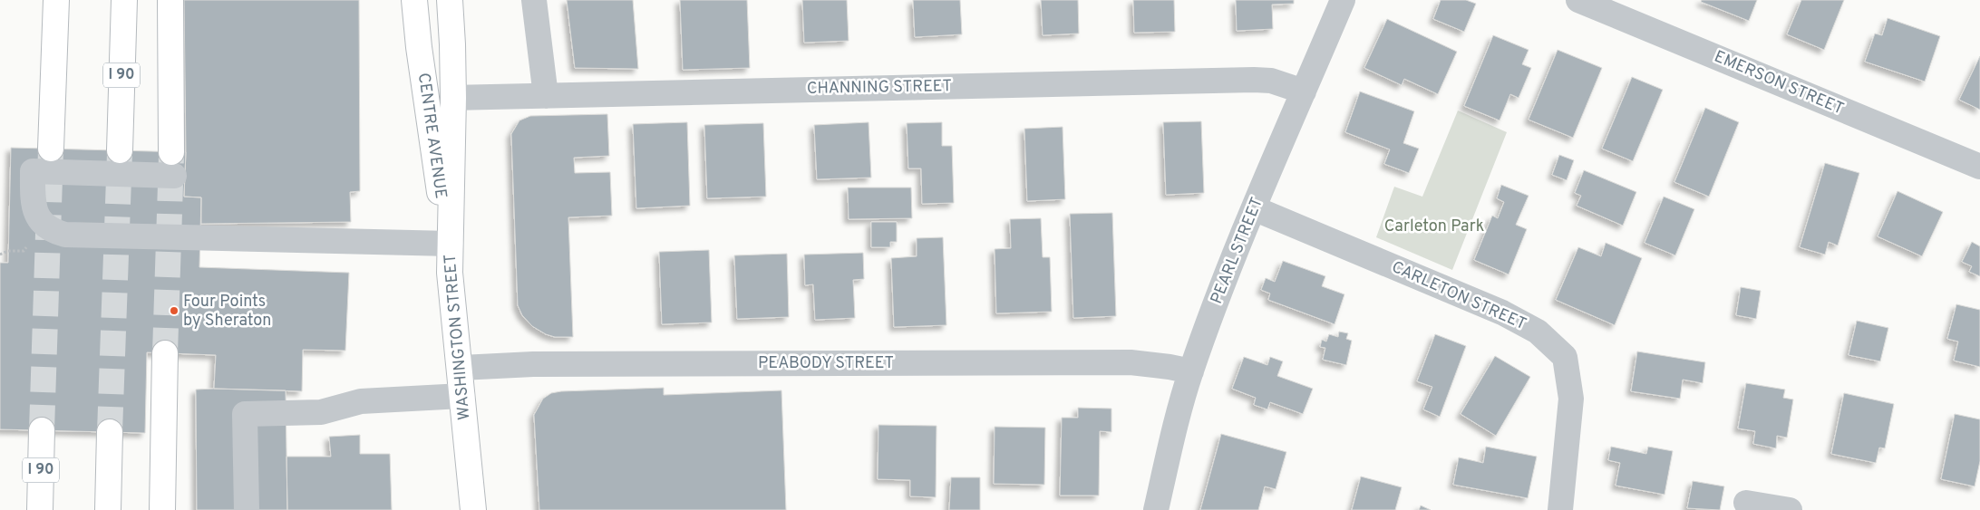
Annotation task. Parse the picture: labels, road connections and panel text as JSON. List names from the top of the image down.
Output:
{
  "streets": {
    "main road": ["I 90", "CENTRE AVENUE", "WASHINGTON STREET"],
    "street": [
      "EMERSON STREET",
      "CHANNING STREET",
      "PEARL STREET",
      "CARLETON STREET",
      "PEABODY STREET"
    ]
  },
  "crossings": [
    ["CHANNING STREET", "PEARL STREET"],
    ["CHANNING STREET", "WASHINGTON STREET"],
    ["CENTRE AVENUE", "WASHINGTON STREET"],
    ["PEARL STREET", "CARLETON STREET"],
    ["PEARL STREET", "PEABODY STREET"],
    ["WASHINGTON STREET", "PEABODY STREET"]
  ],
  "parks": ["Carleton Park"],
  "places": ["Four Points by Sheraton"]
}
